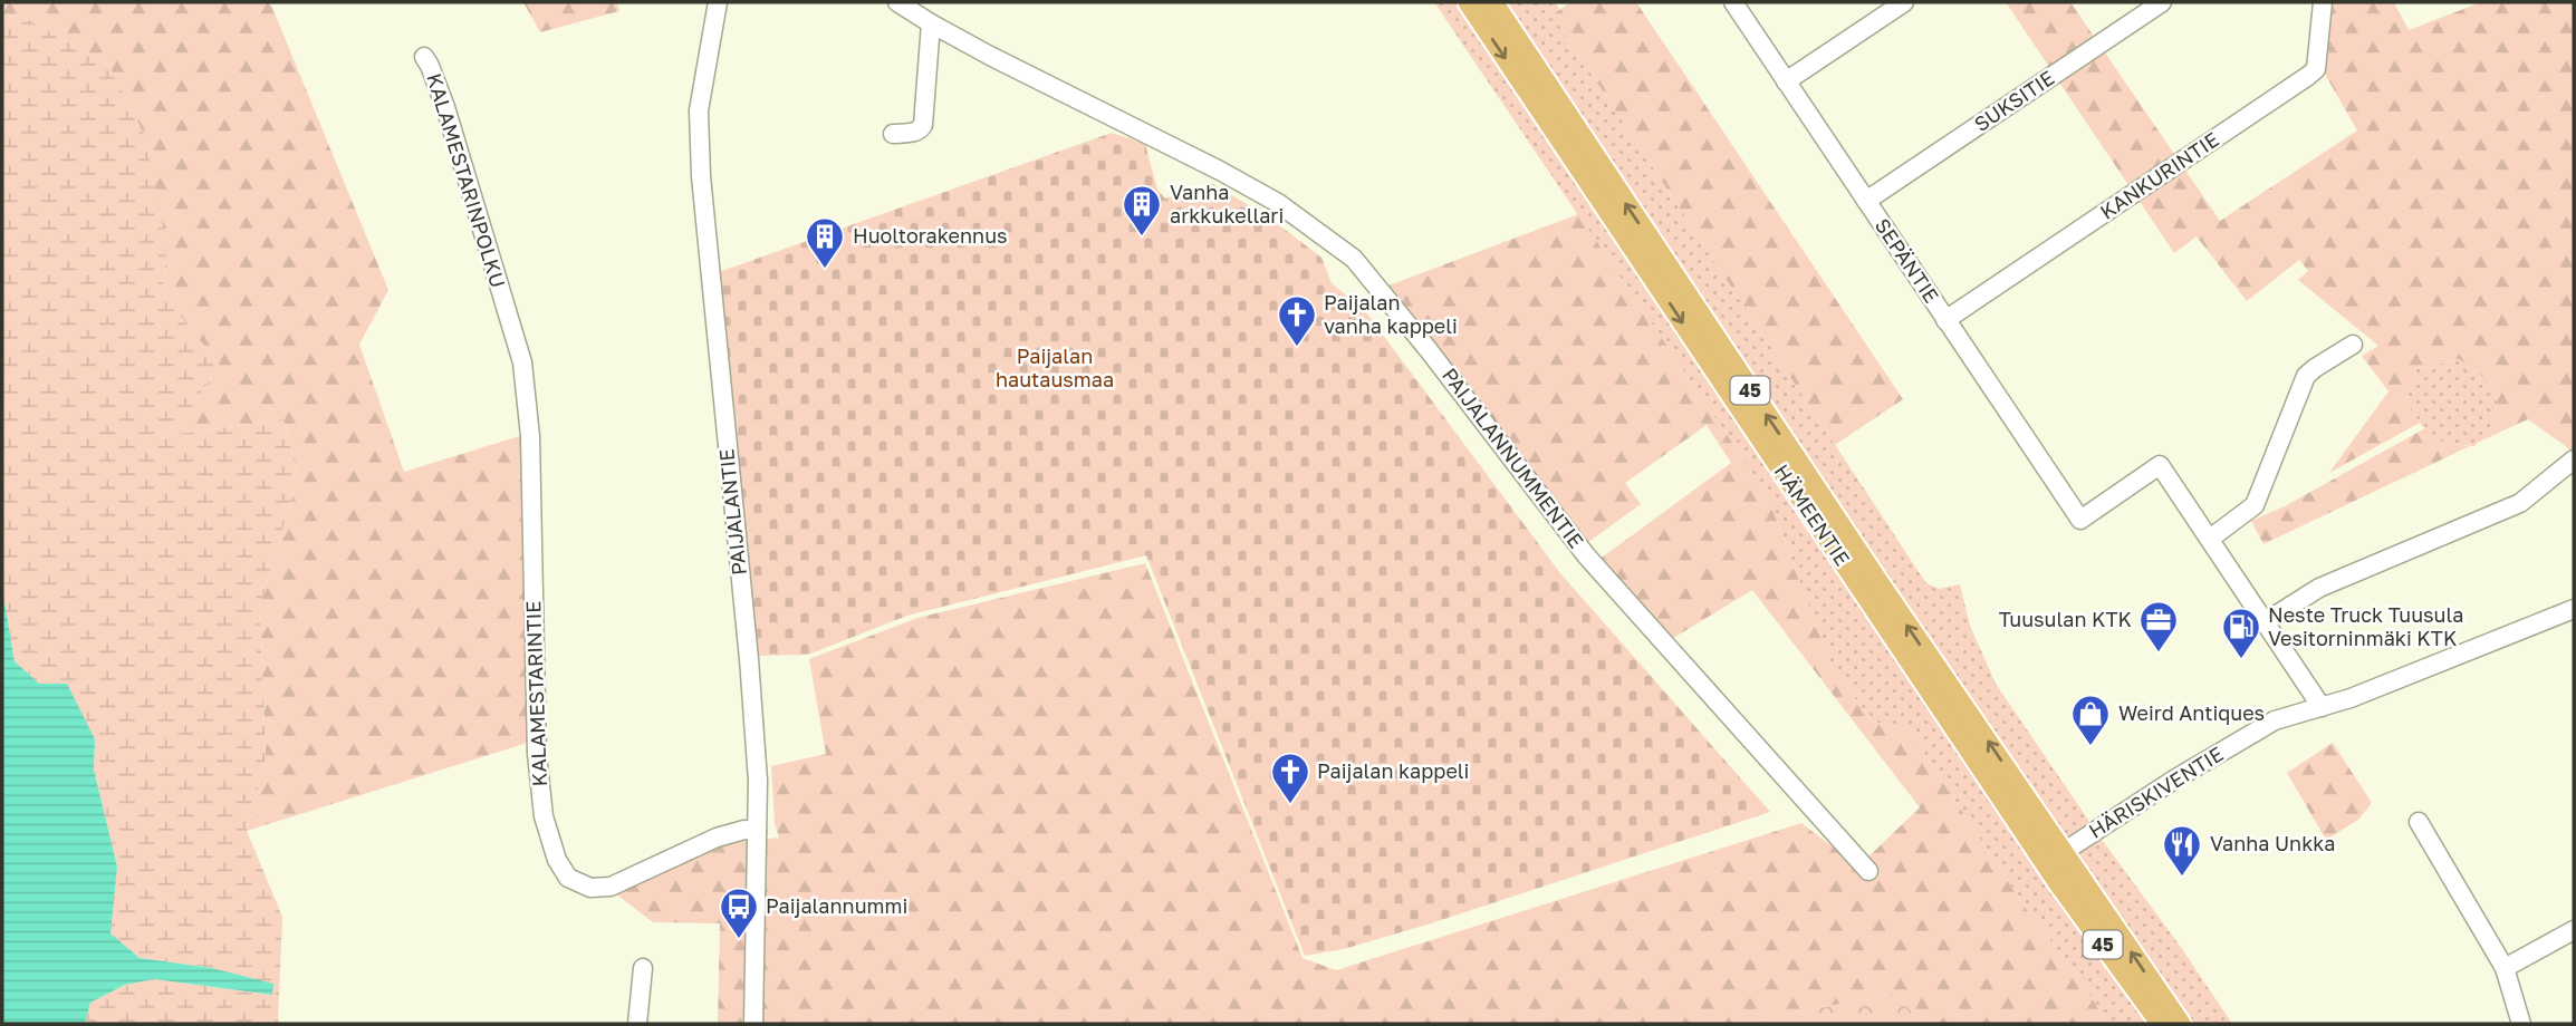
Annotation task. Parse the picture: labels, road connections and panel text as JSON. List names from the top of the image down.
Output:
{
  "streets": {
    "main road": ["45", "HÄMEENTIE"],
    "street": [
      "SUKSITIE",
      "KANKURINTIE",
      "KALAMESTARINPOLKU",
      "SEPÄNTIE",
      "PAIJALANNUMMENTIE",
      "PAIJALANTIE",
      "KALAMESTARINTIE",
      "HÄRISKIVENTIE"
    ]
  },
  "crossings": [
    ["SUKSITIE", "SEPÄNTIE"],
    ["KANKURINTIE", "SEPÄNTIE"],
    ["KALAMESTARINPOLKU", "KALAMESTARINTIE"],
    ["PAIJALANTIE", "KALAMESTARINTIE"],
    ["HÄMEENTIE", "HÄRISKIVENTIE"]
  ],
  "parks": ["Paijalan hautausmaa"],
  "places": {
    "building": ["Vanha arkkukellari", "Huoltorakennus"],
    "church": ["Paijalan vanha kappeli", "Paijalan kappeli"],
    "office": ["Tuusulan KTK"],
    "fuel station": ["Neste Truck Tuusula Vesitorninmäki KTK"],
    "shop": ["Weird Antiques"],
    "restaurant": ["Vanha Unkka"],
    "bus stop": ["Paijalannummi"]
  }
}
